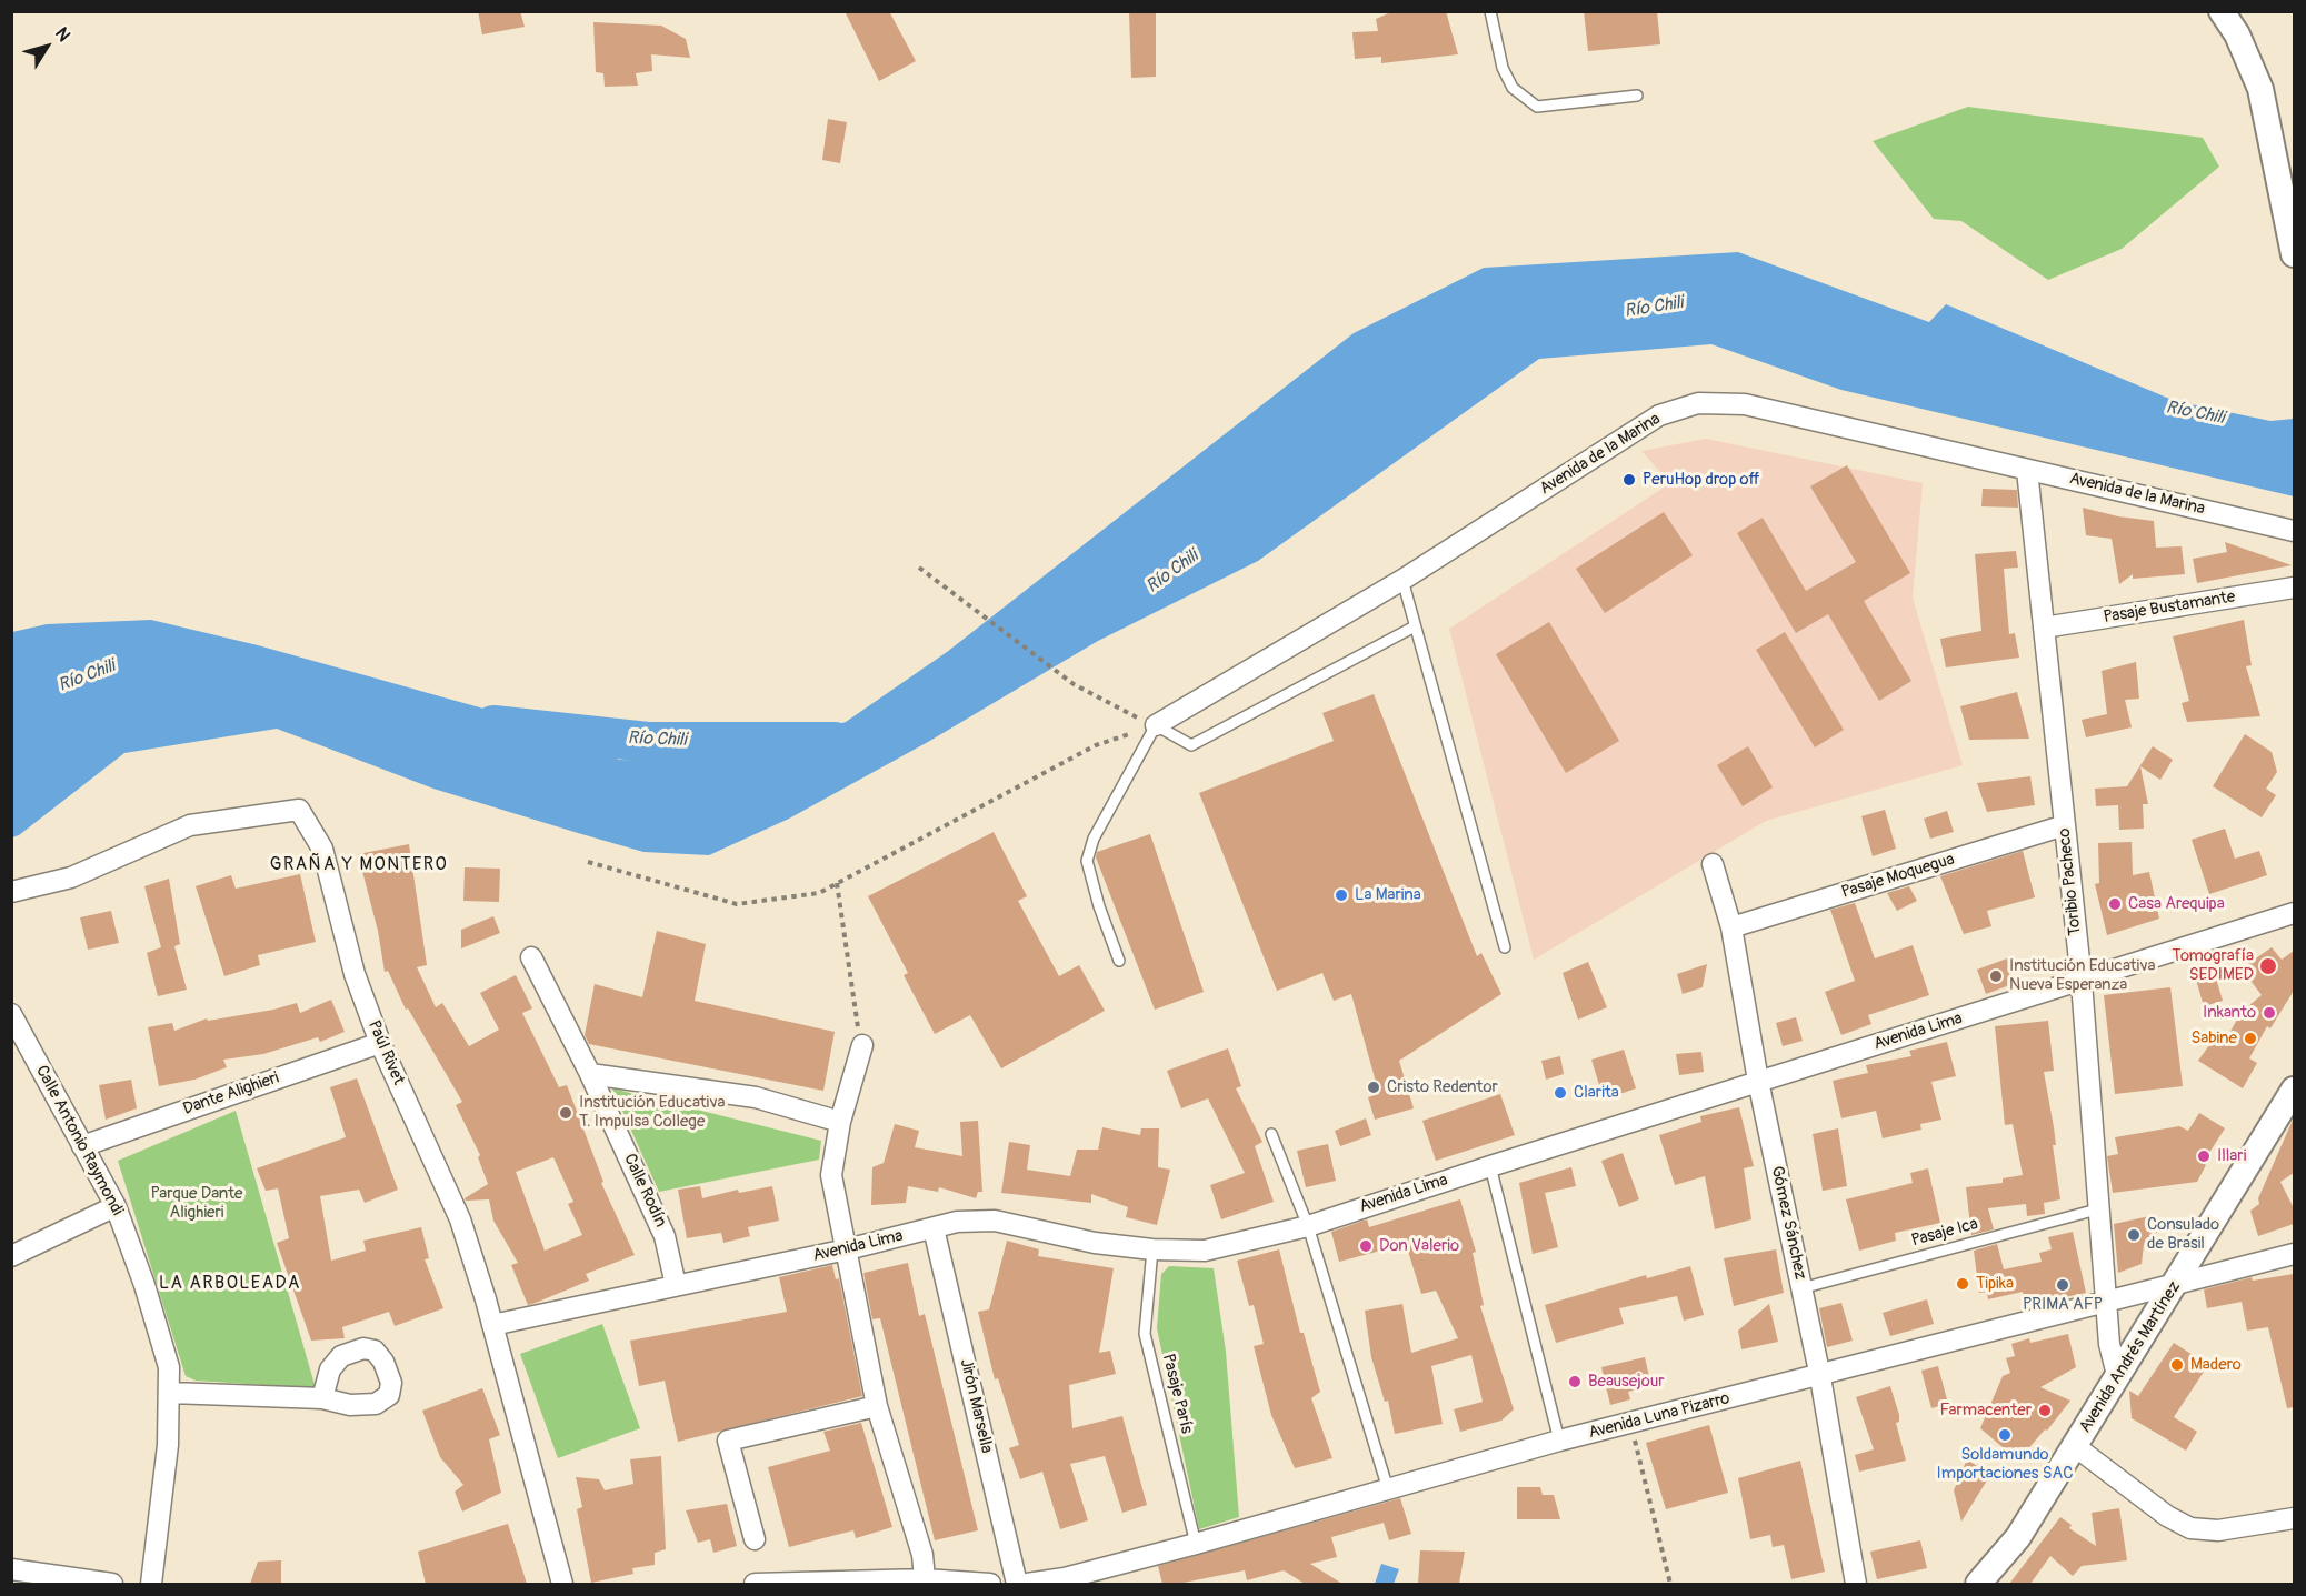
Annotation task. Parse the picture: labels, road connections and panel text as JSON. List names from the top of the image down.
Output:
{
  "streets": {
    "street": [
      "Avenida de la Marina",
      "Pasaje Bustamante",
      "Pasaje Moquegua",
      "Toribio Pacheco",
      "Avenida Lima",
      "Paúl Rivet",
      "Dante Alighieri",
      "Calle Antonio Raymondi",
      "Calle Rodín",
      "Gómez Sánchez",
      "Avenida Andrés Martínez",
      "Jirón Marsella",
      "Avenida Luna Pizarro"
    ],
    "lane": ["Pasaje Ica", "Pasaje París"]
  },
  "crossings": [
    ["Avenida de la Marina", "Toribio Pacheco"],
    ["Pasaje Bustamante", "Toribio Pacheco"],
    ["Pasaje Moquegua", "Toribio Pacheco"],
    ["Pasaje Moquegua", "Gómez Sánchez"],
    ["Toribio Pacheco", "Avenida Lima"],
    ["Toribio Pacheco", "Pasaje Ica"],
    ["Toribio Pacheco", "Avenida Andrés Martínez"],
    ["Toribio Pacheco", "Avenida Luna Pizarro"],
    ["Avenida Lima", "Paúl Rivet"],
    ["Avenida Lima", "Calle Rodín"],
    ["Avenida Lima", "Gómez Sánchez"],
    ["Avenida Lima", "Pasaje París"],
    ["Avenida Lima", "Jirón Marsella"],
    ["Paúl Rivet", "Dante Alighieri"],
    ["Dante Alighieri", "Calle Antonio Raymondi"],
    ["Gómez Sánchez", "Pasaje Ica"],
    ["Gómez Sánchez", "Avenida Luna Pizarro"],
    ["Avenida Andrés Martínez", "Avenida Luna Pizarro"],
    ["Pasaje París", "Avenida Luna Pizarro"]
  ],
  "districts": ["GRAÑA Y MONTERO", "LA ARBOLEADA"],
  "water": ["Río Chili"],
  "parks": ["Parque Dante Alighieri"],
  "places": [
    "PeruHop drop off",
    "La Marina",
    "Casa Arequipa",
    "Tomografía SEDIMED",
    "Institución Educativa Nueva Esperanza",
    "Inkanto",
    "Sabine",
    "Cristo Redentor",
    "Clarita",
    "Institución Educativa T. Impulsa College",
    "Illari",
    "Consulado de Brasil",
    "Don Valerio",
    "Tipika",
    "PRIMA AFP",
    "Madero",
    "Beausejour",
    "Farmacenter",
    "Soldamundo Importaciones SAC"
  ],
  "north": "top right"
}
